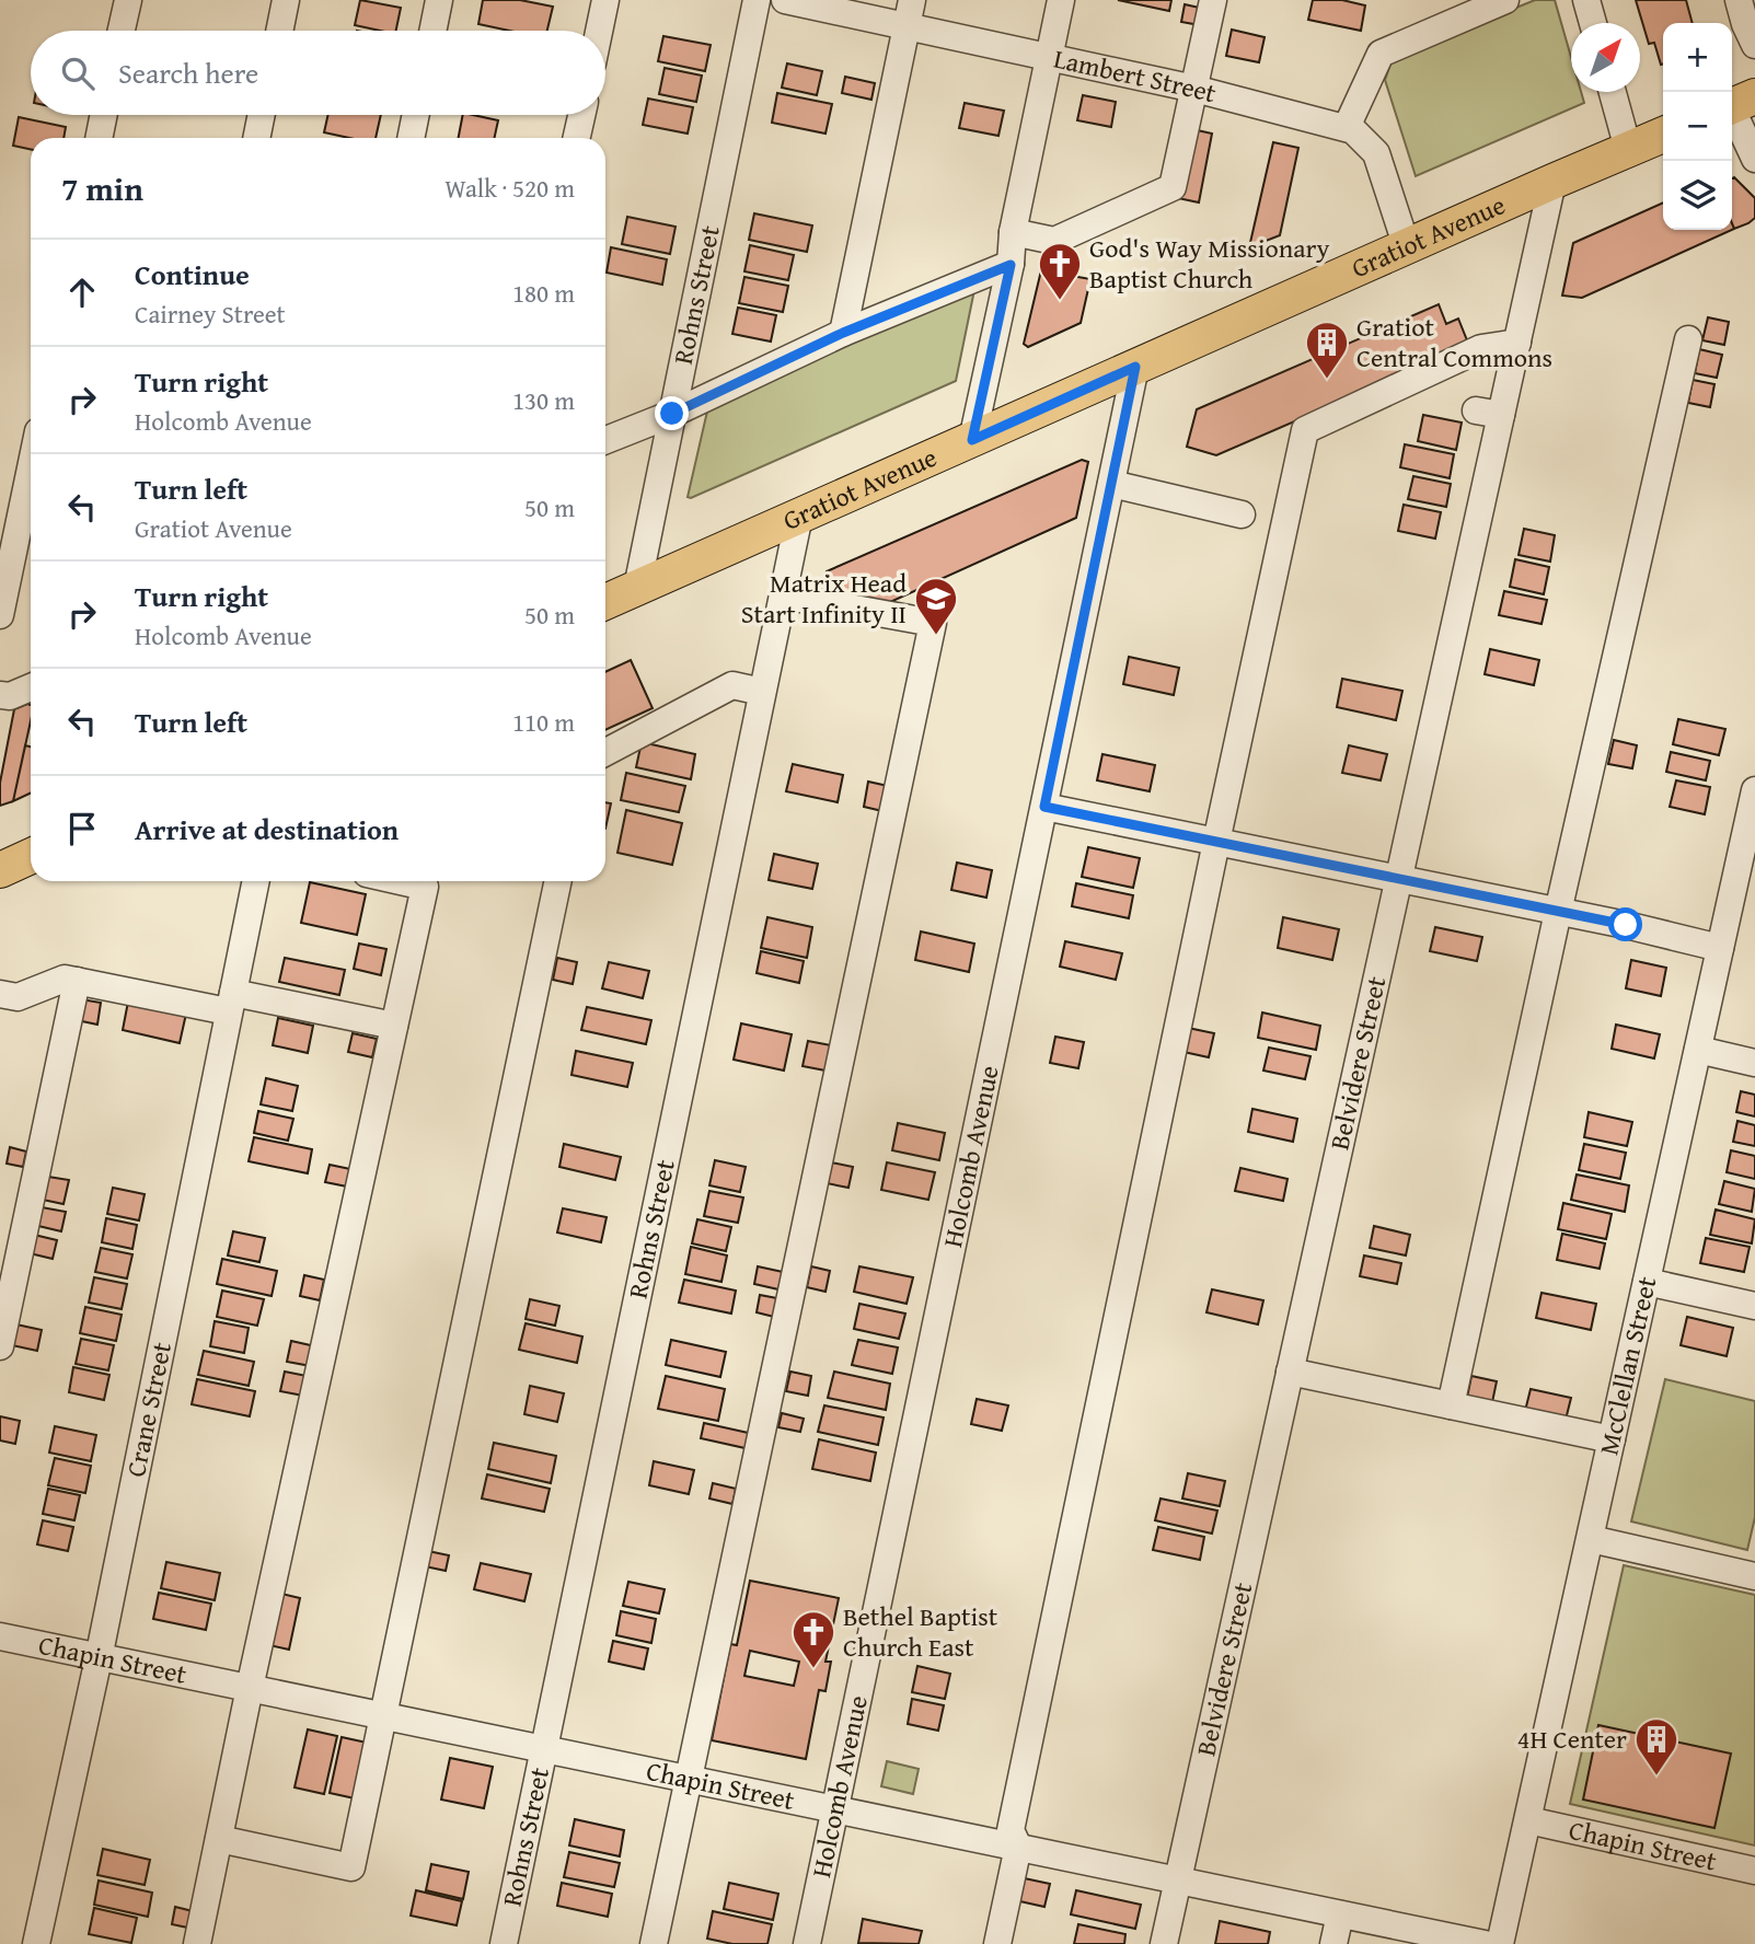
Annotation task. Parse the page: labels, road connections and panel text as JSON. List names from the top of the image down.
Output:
{
  "streets": {
    "main road": ["Gratiot Avenue"],
    "street": [
      "Lambert Street",
      "Rohns Street",
      "Belvidere Street",
      "Holcomb Avenue",
      "McClellan Street",
      "Crane Street",
      "Chapin Street"
    ]
  },
  "crossings": [
    ["Lambert Street", "Gratiot Avenue"],
    ["Gratiot Avenue", "Rohns Street"],
    ["Gratiot Avenue", "Belvidere Street"],
    ["Gratiot Avenue", "Holcomb Avenue"],
    ["Rohns Street", "Chapin Street"],
    ["Belvidere Street", "Chapin Street"],
    ["Holcomb Avenue", "Chapin Street"],
    ["McClellan Street", "Chapin Street"],
    ["Crane Street", "Chapin Street"]
  ],
  "places": {
    "church": ["God's Way Missionary Baptist Church", "Bethel Baptist Church East"],
    "building": ["Gratiot Central Commons", "4H Center"],
    "school or university": ["Matrix Head Start Infinity II"]
  },
  "north": "top right",
  "page": {
    "map_buttons": ["+", "−"],
    "search": "Search here",
    "heading": ["7 min", "Walk · 520 m"],
    "list": [
      ["Continue", "Cairney Street", "180 m"],
      ["Turn right", "Holcomb Avenue", "130 m"],
      ["Turn left", "Gratiot Avenue", "50 m"],
      ["Turn right", "Holcomb Avenue", "50 m"],
      ["Turn left", "110 m"],
      "Arrive at destination"
    ]
  }
}
